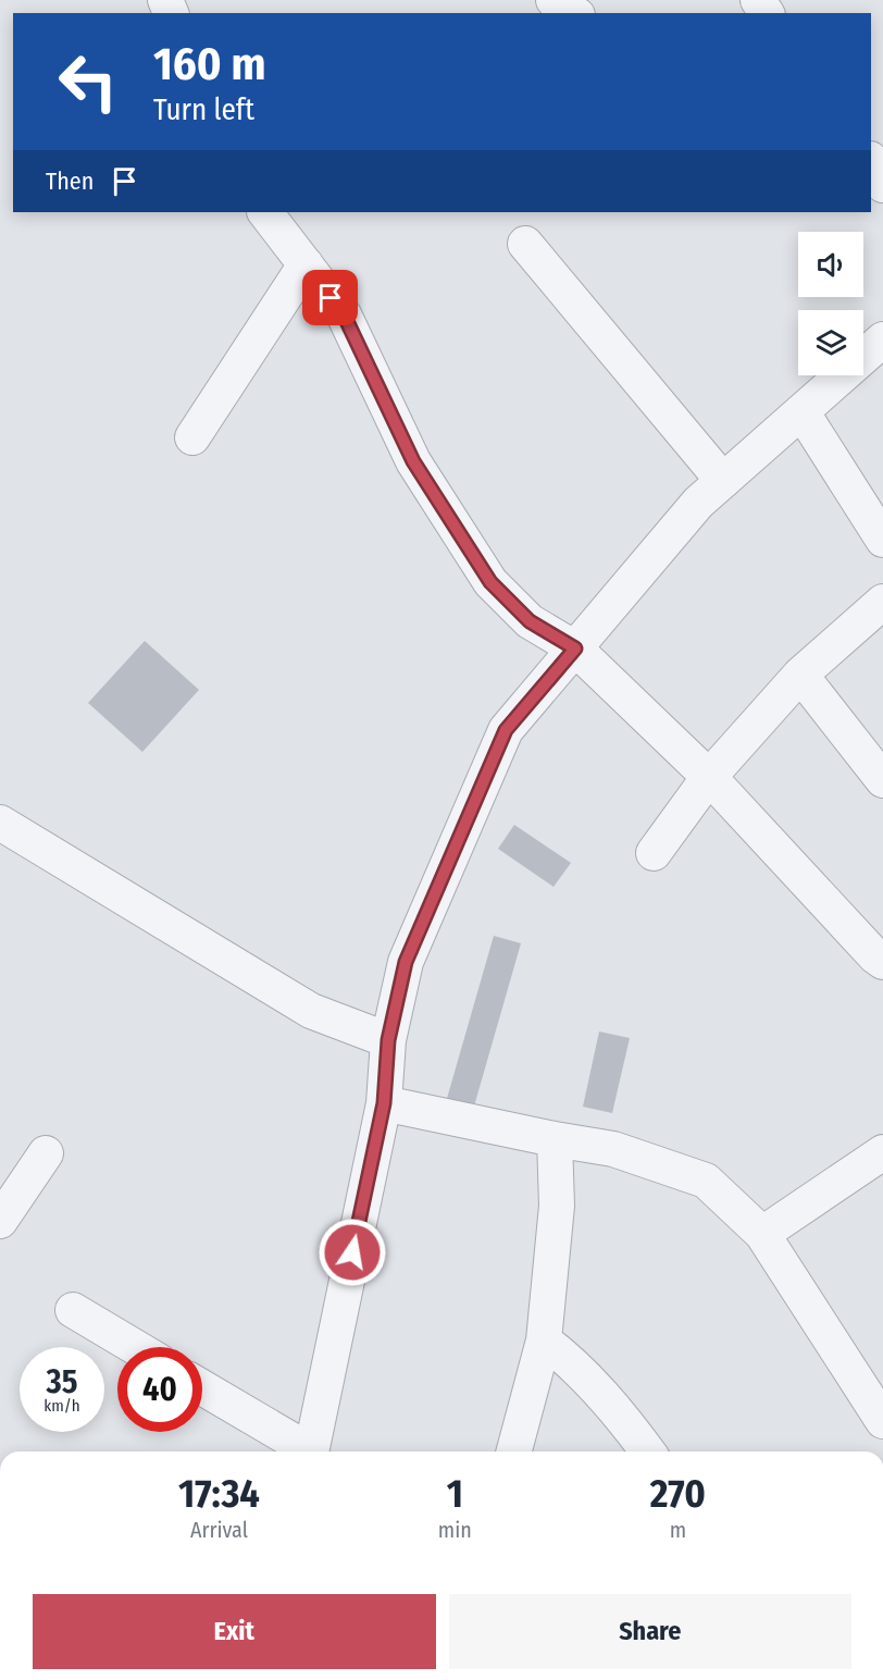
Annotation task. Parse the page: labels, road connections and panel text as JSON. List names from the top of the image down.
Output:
{
  "page": {
    "turn": ["160 m", "Turn left"],
    "then": "Then",
    "speed": "35 km/h",
    "limit": "40",
    "eta": [
      "17:34",
      "Arrival",
      "1",
      "min",
      "270",
      "m"
    ],
    "buttons": ["Exit", "Share"]
  }
}
